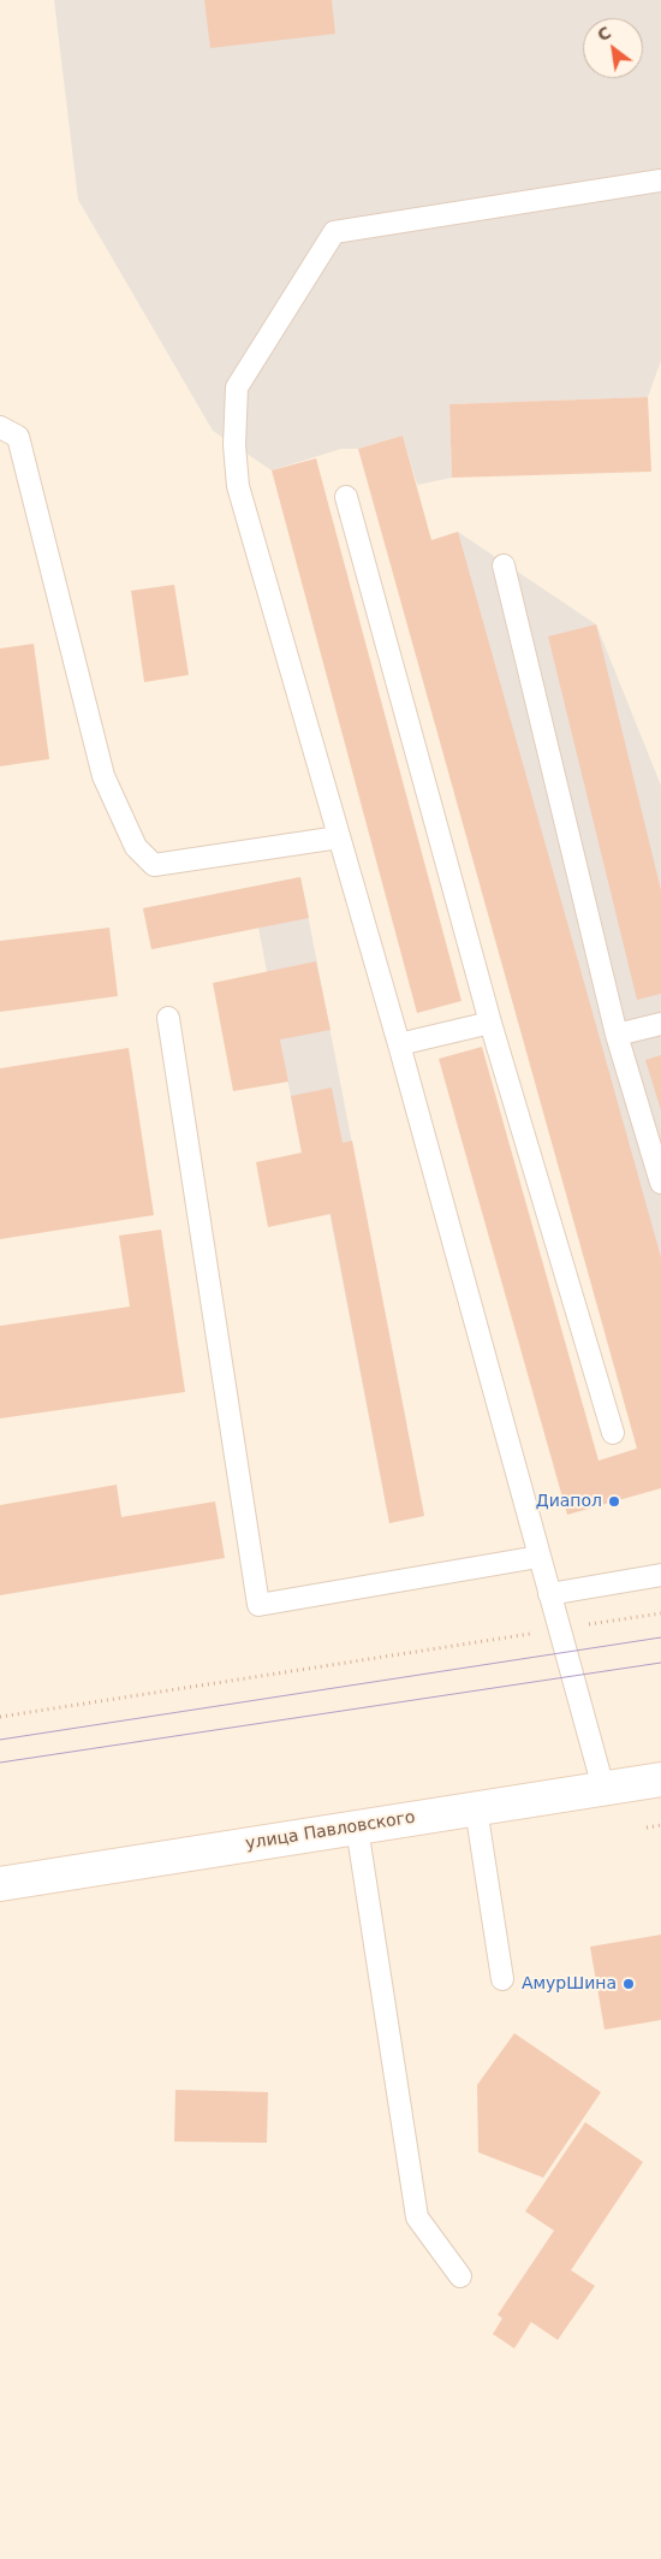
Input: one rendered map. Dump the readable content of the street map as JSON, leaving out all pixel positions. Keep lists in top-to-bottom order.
{
  "streets": {
    "street": ["улица Павловского"]
  },
  "places": ["Диапол", "АмурШина"],
  "north": "top left"
}
